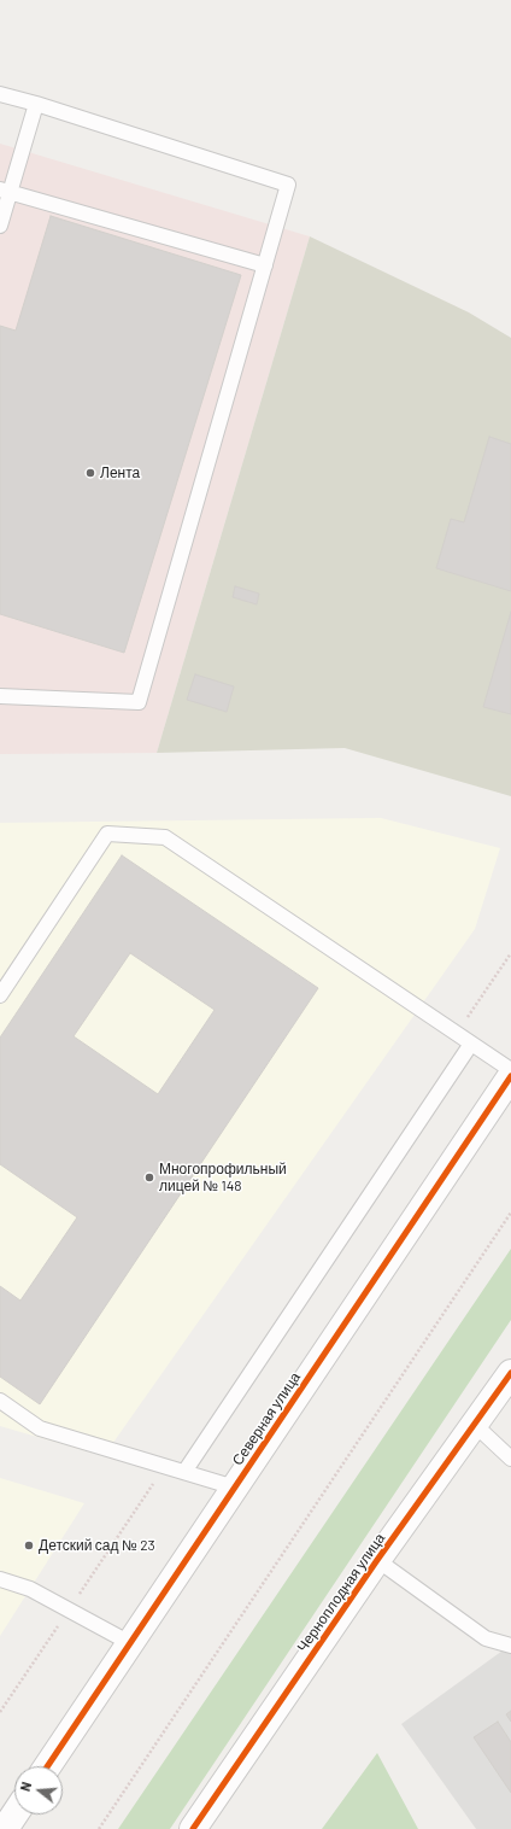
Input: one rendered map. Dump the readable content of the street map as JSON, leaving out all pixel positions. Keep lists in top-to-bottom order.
{
  "streets": {
    "street": ["Северная улица", "Черноплодная улица"]
  },
  "places": ["Лента", "Многопрофильный лицей № 148", "Детский сад № 23"],
  "north": "left"
}
